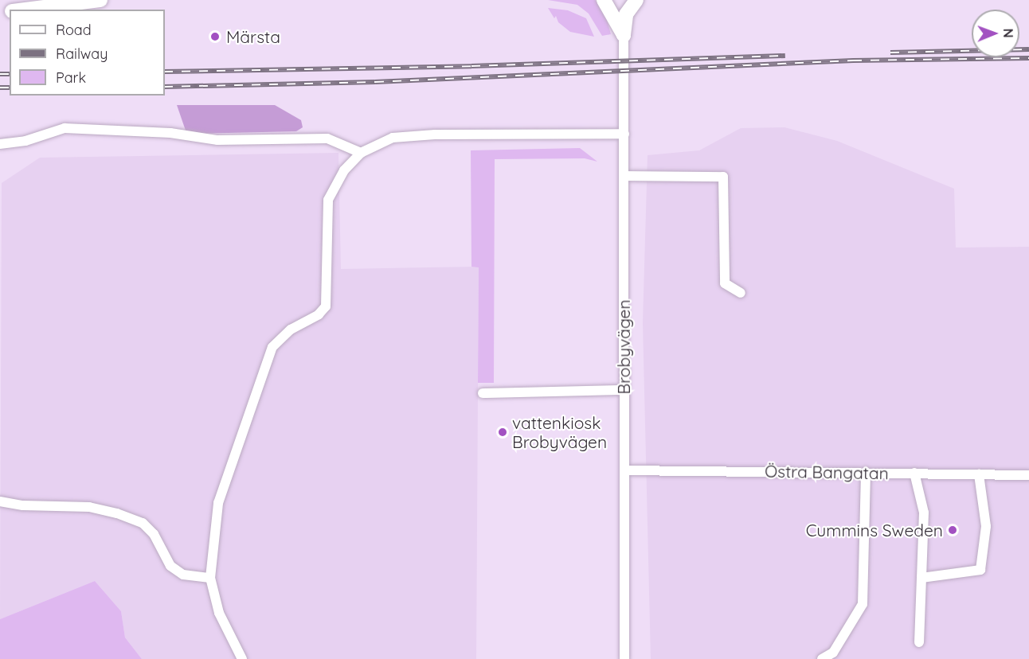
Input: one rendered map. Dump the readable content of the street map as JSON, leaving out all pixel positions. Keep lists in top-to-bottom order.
{
  "streets": {
    "street": ["Brobyvägen", "Östra Bangatan"]
  },
  "crossings": [
    ["Brobyvägen", "Östra Bangatan"]
  ],
  "places": ["Märsta", "vattenkiosk Brobyvägen", "Cummins Sweden"],
  "legend": ["Road", "Railway", "Park"],
  "north": "right"
}
